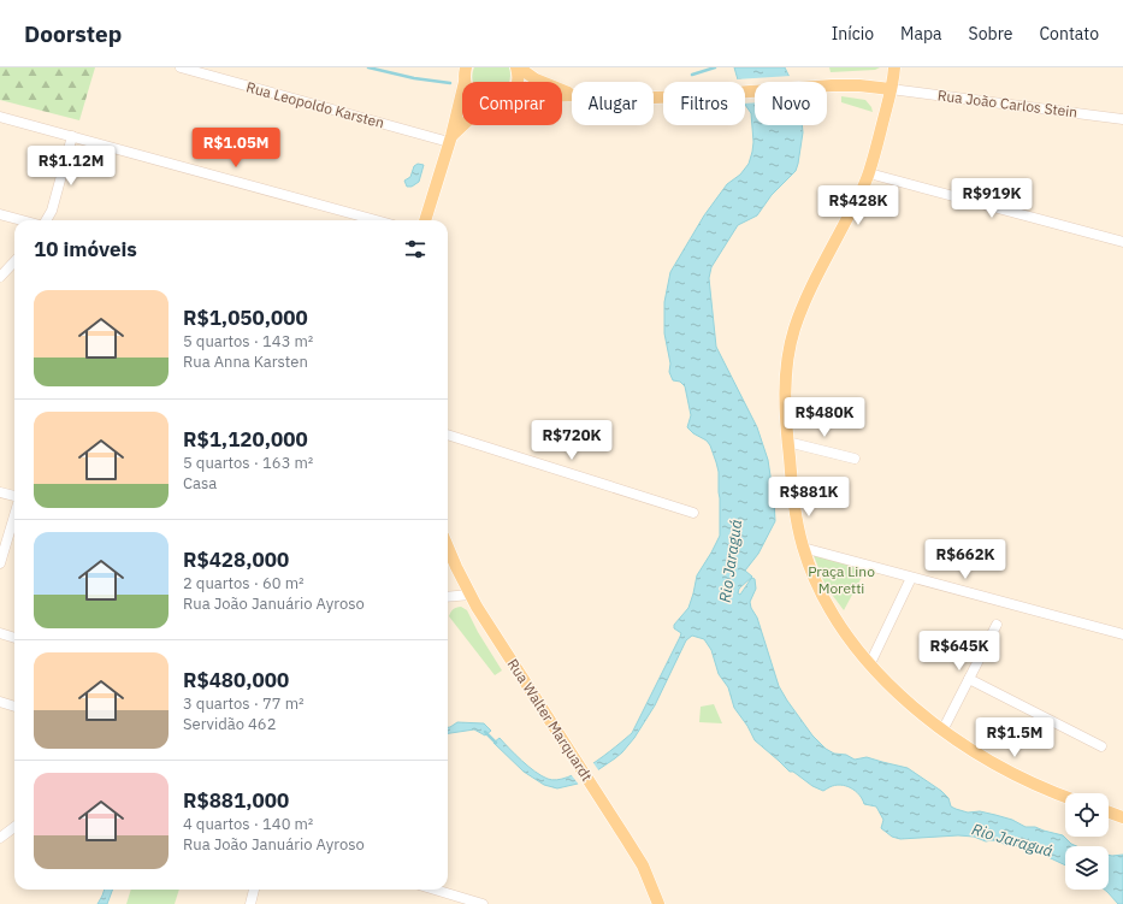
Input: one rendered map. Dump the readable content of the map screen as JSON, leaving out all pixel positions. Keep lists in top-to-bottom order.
{
  "streets": {
    "main road": ["Rua Walter Marquardt"],
    "street": ["Rua João Carlos Stein", "Rua Leopoldo Karsten"]
  },
  "water": ["Rio Jaraguá"],
  "parks": ["Praça Lino Moretti"],
  "page": {
    "header": "Doorstep",
    "nav": [
      "Início",
      "Mapa",
      "Sobre",
      "Contato"
    ],
    "chip": [
      "Comprar",
      "Alugar",
      "Filtros",
      "Novo"
    ],
    "price": [
      "R$1.05M",
      "R$1.12M",
      "R$919K",
      "R$428K",
      "R$480K",
      "R$720K",
      "R$881K",
      "R$662K",
      "R$645K",
      "R$1.5M"
    ],
    "heading": "10 imóveis",
    "list": [
      {
        "name": "R$1,050,000",
        "note": "5 quartos · 143 m² · Rua Anna Karsten"
      },
      {
        "name": "R$1,120,000",
        "note": "5 quartos · 163 m² · Casa"
      },
      {
        "name": "R$428,000",
        "note": "2 quartos · 60 m² · Rua João Januário Ayroso"
      },
      {
        "name": "R$480,000",
        "note": "3 quartos · 77 m² · Servidão 462"
      },
      {
        "name": "R$881,000",
        "note": "4 quartos · 140 m² · Rua João Januário Ayroso"
      }
    ]
  }
}
